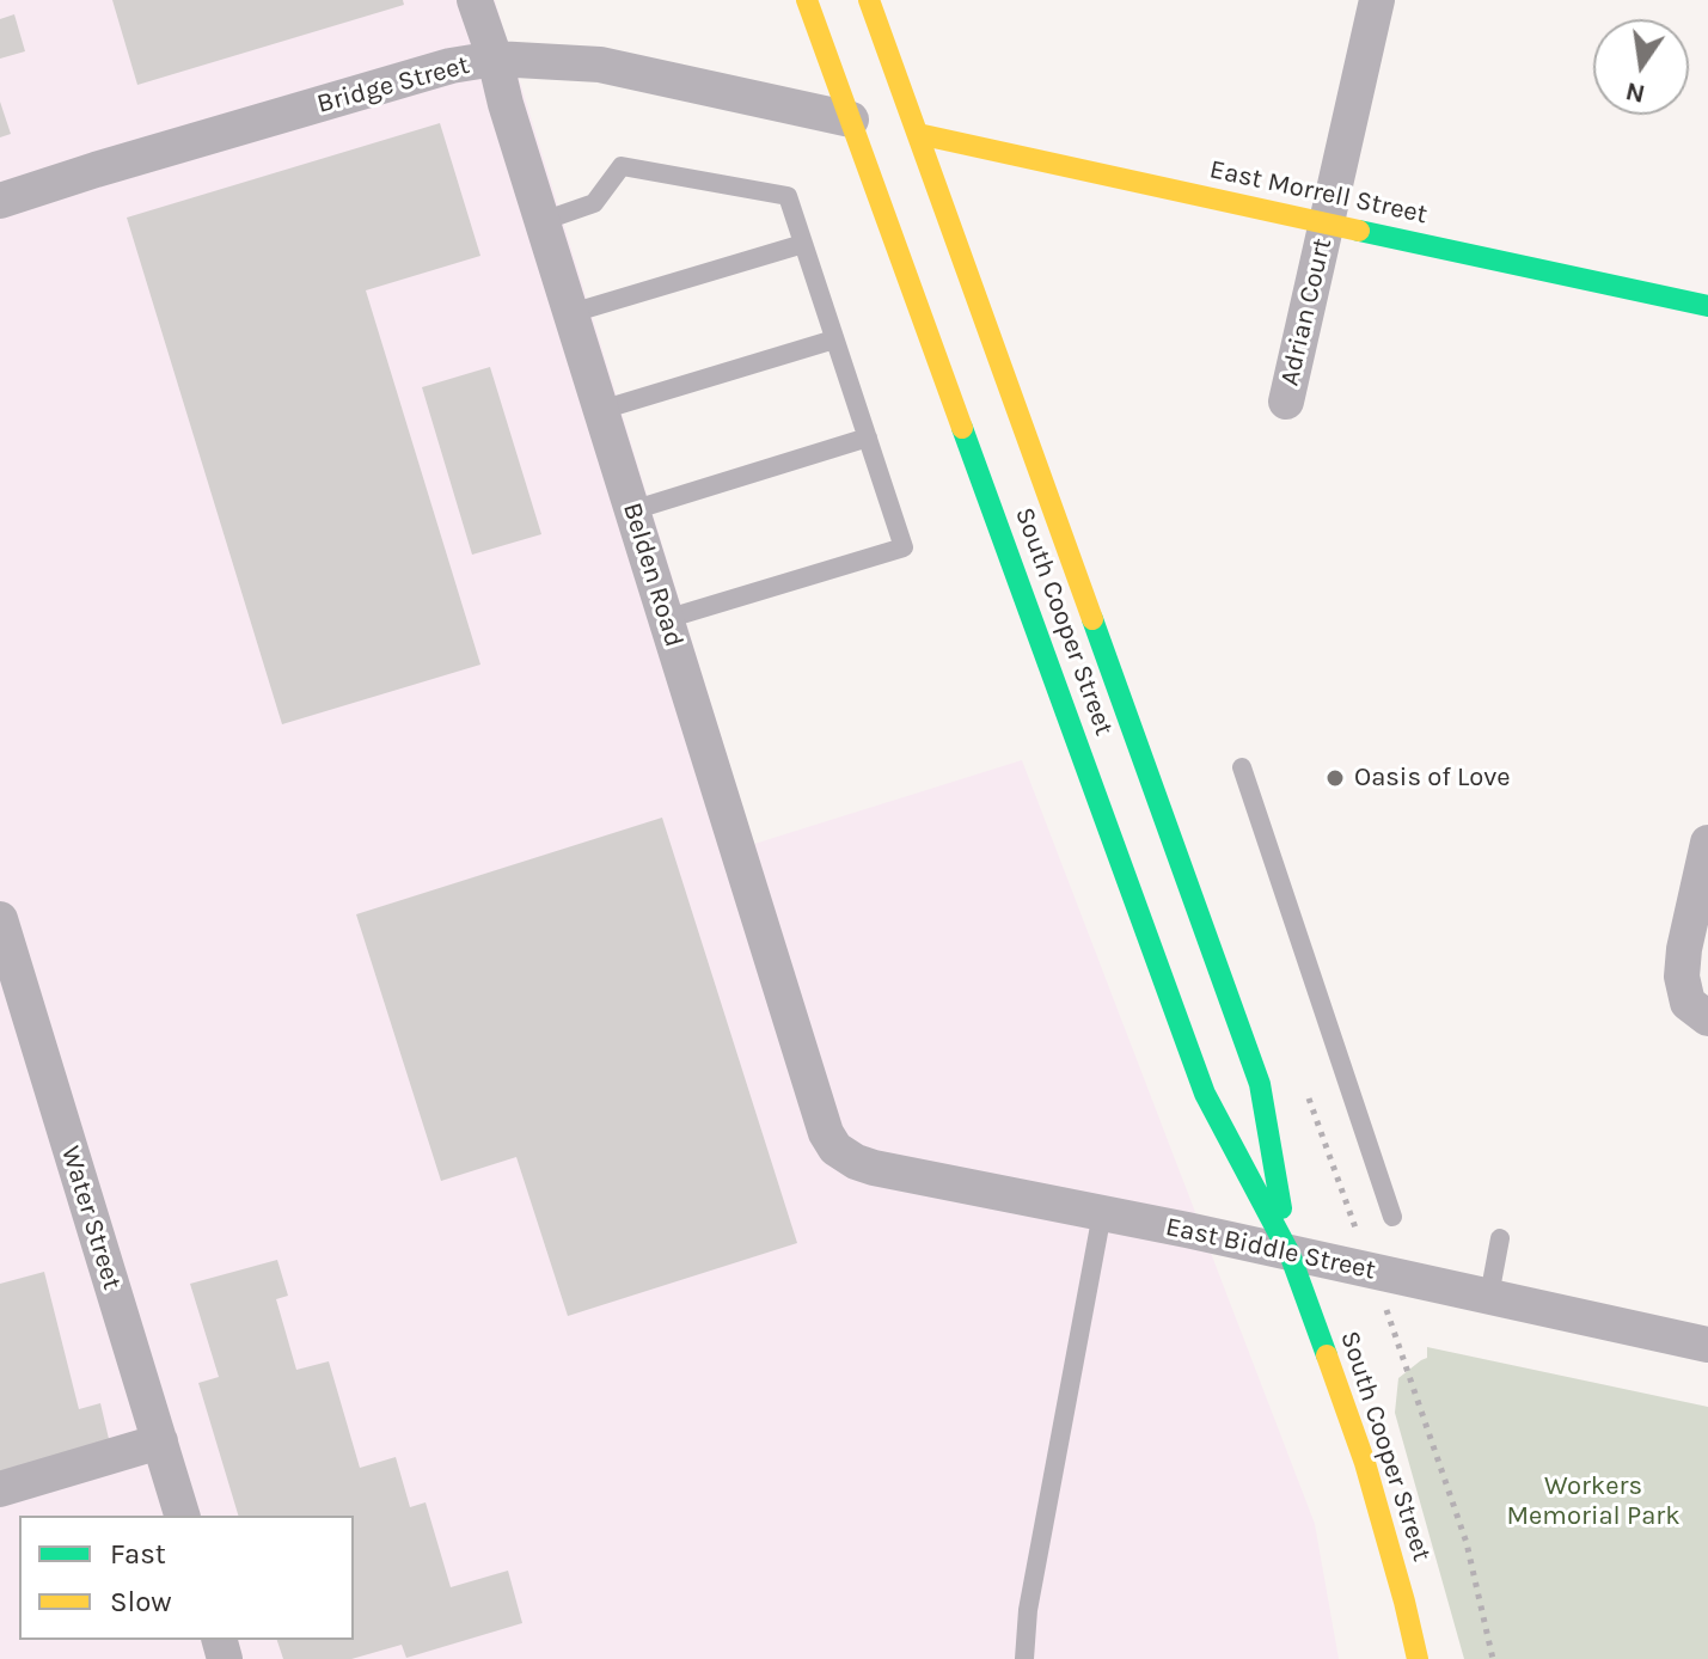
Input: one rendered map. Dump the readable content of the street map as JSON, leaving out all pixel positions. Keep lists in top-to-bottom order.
{
  "streets": {
    "main road": ["East Morrell Street", "South Cooper Street"],
    "street": [
      "Bridge Street",
      "Adrian Court",
      "Belden Road",
      "Water Street",
      "East Biddle Street"
    ]
  },
  "crossings": [
    ["Bridge Street", "East Morrell Street"],
    ["Bridge Street", "Belden Road"],
    ["Bridge Street", "South Cooper Street"],
    ["East Morrell Street", "Adrian Court"],
    ["East Morrell Street", "South Cooper Street"],
    ["Belden Road", "East Biddle Street"],
    ["South Cooper Street", "East Biddle Street"]
  ],
  "parks": ["Workers Memorial Park"],
  "places": ["Oasis of Love"],
  "legend": ["Fast", "Slow"],
  "north": "bottom"
}
